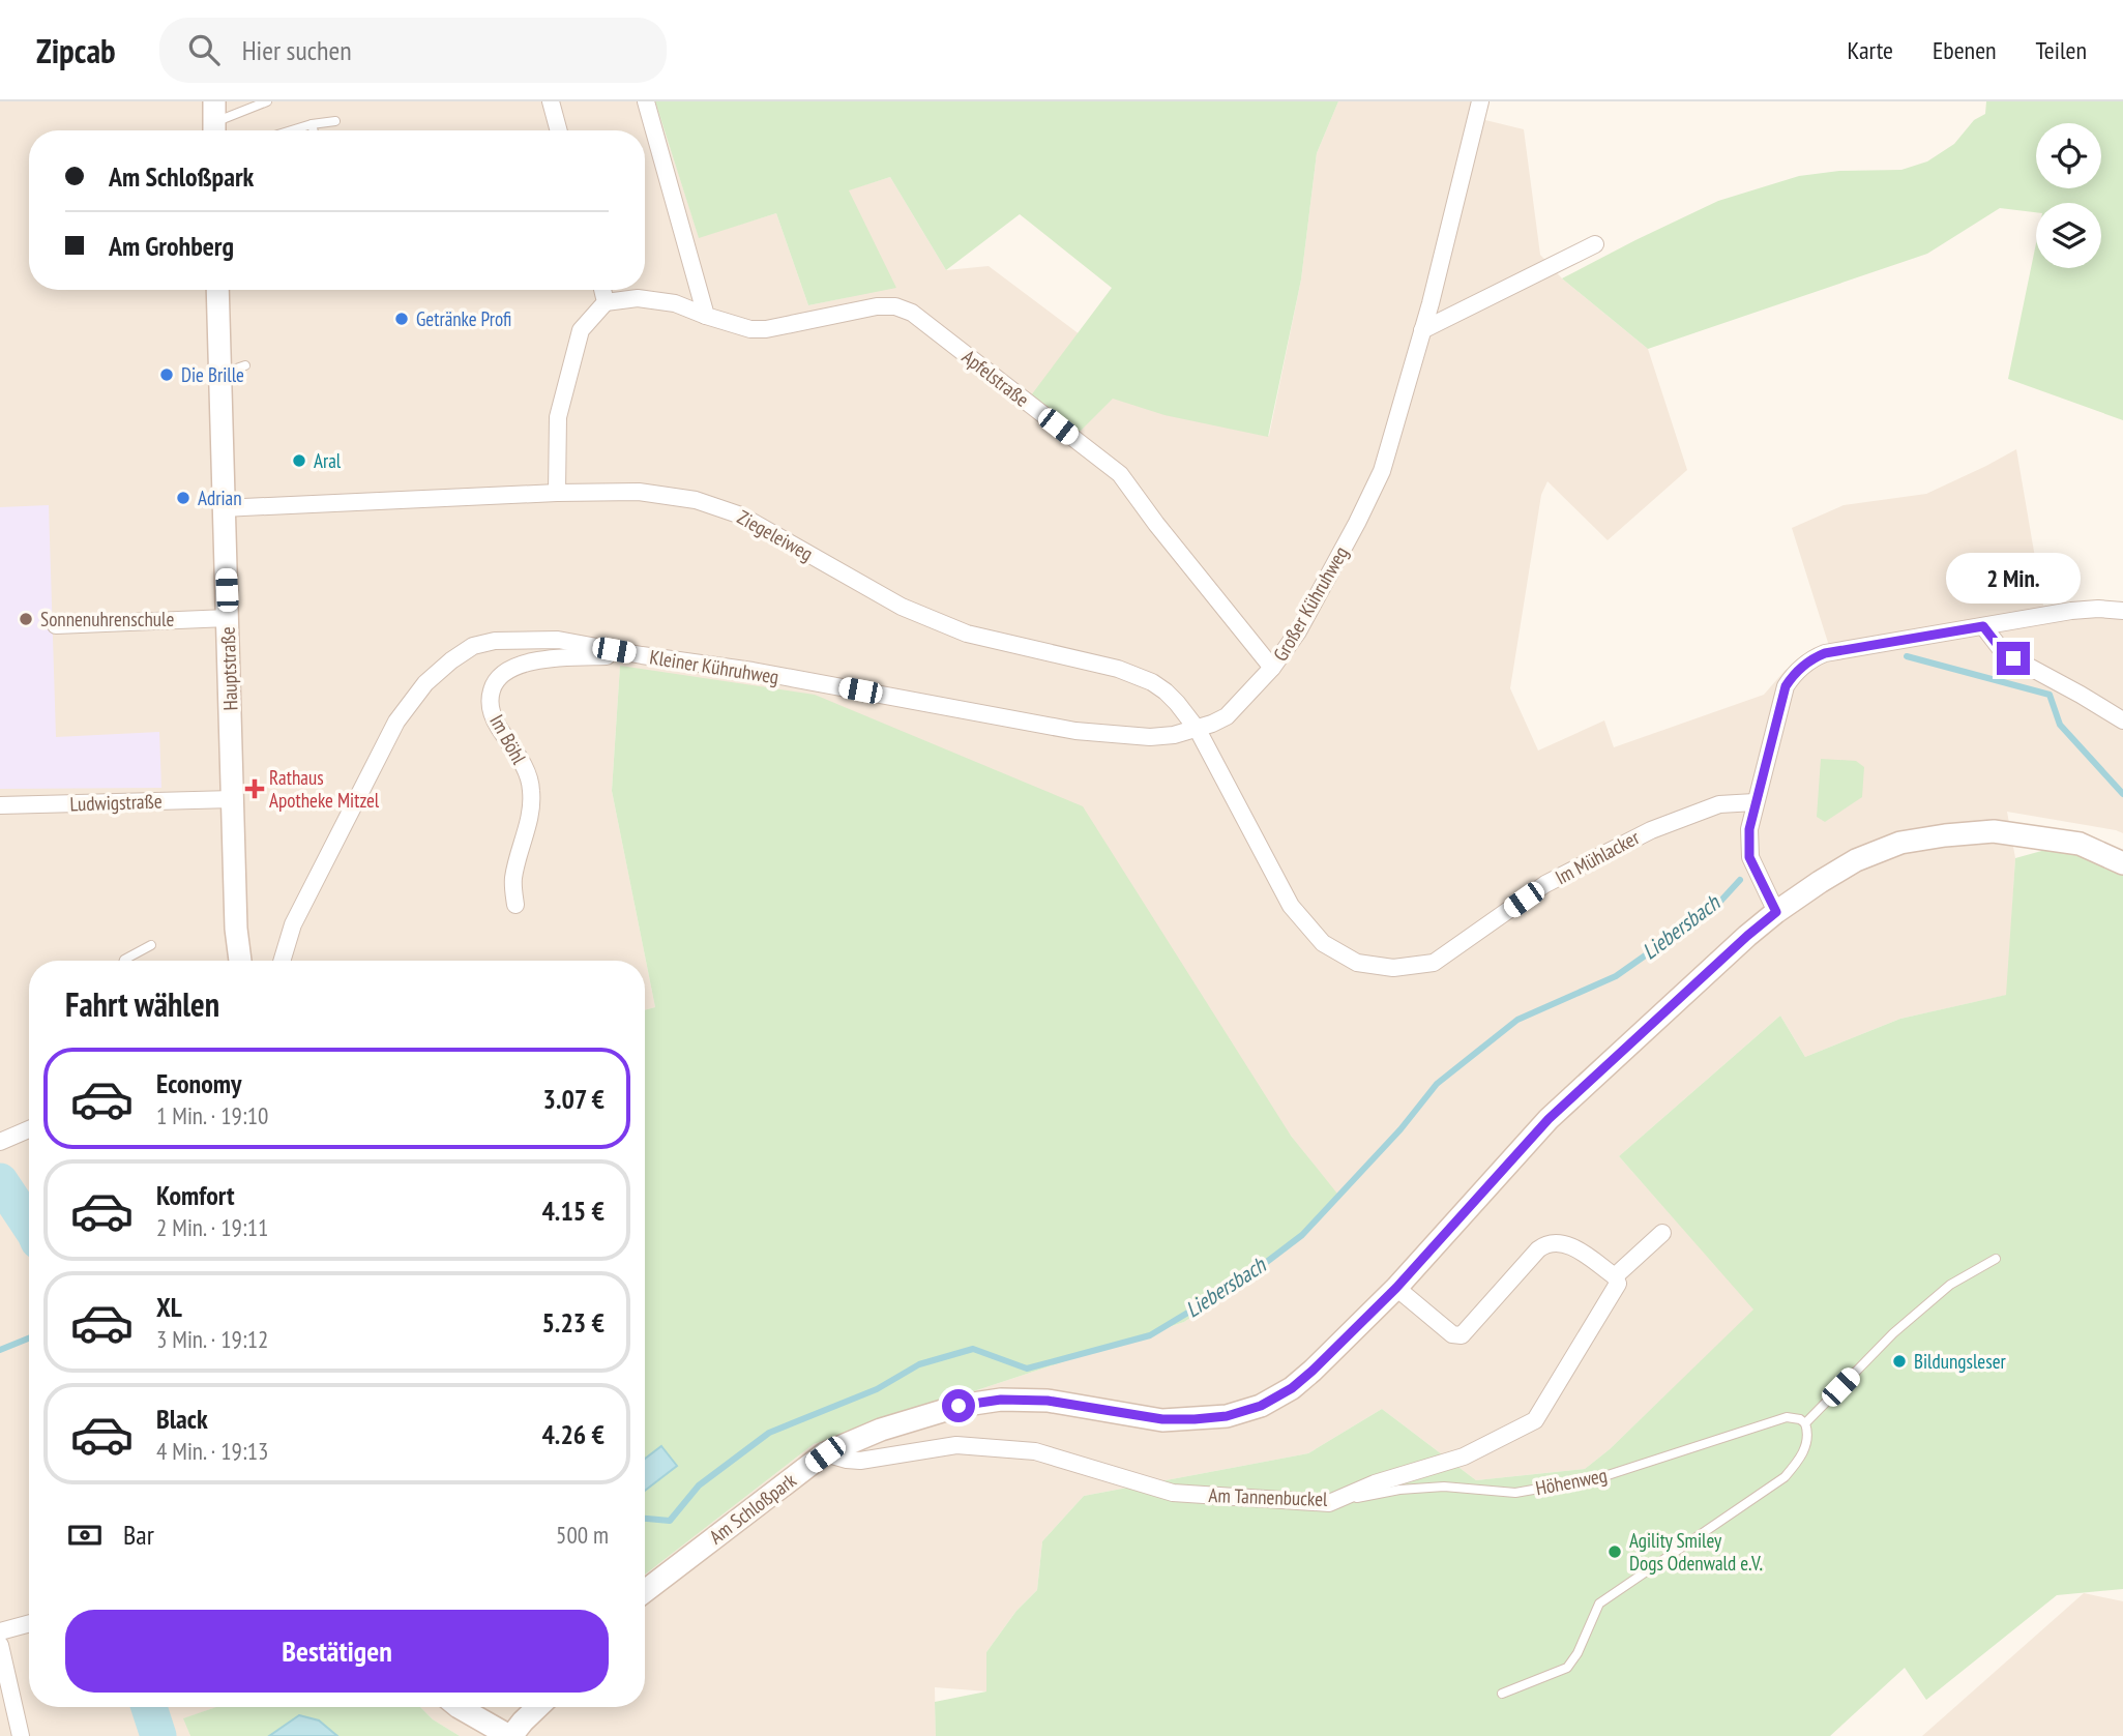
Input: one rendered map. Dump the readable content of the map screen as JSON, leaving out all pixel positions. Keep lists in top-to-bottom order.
{
  "streets": {
    "street": [
      "Apfelstraße",
      "Ziegeleiweg",
      "Großer Kühruhweg",
      "Kleiner Kühruhweg",
      "Hauptstraße",
      "Im Böhl",
      "Ludwigstraße",
      "Im Mühlacker",
      "Am Tannenbuckel",
      "Am Schloßpark"
    ],
    "lane": ["Höhenweg"]
  },
  "crossings": [
    ["Apfelstraße", "Großer Kühruhweg"],
    ["Ziegeleiweg", "Großer Kühruhweg"],
    ["Ziegeleiweg", "Hauptstraße"],
    ["Ziegeleiweg", "Im Mühlacker"],
    ["Großer Kühruhweg", "Kleiner Kühruhweg"],
    ["Großer Kühruhweg", "Im Mühlacker"],
    ["Kleiner Kühruhweg", "Im Böhl"],
    ["Hauptstraße", "Ludwigstraße"],
    ["Höhenweg", "Am Tannenbuckel"],
    ["Am Tannenbuckel", "Am Schloßpark"]
  ],
  "water": ["Liebersbach"],
  "places": {
    "other": [
      "Getränke Profi",
      "Die Brille",
      "Aral",
      "Adrian",
      "Sonnenuhrenschule",
      "Bildungsleser",
      "Agility Smiley Dogs Odenwald e.V."
    ],
    "health": ["Rathaus Apotheke Mitzel"]
  },
  "page": {
    "header": "Zipcab",
    "search": "Hier suchen",
    "nav": ["Karte", "Ebenen", "Teilen"],
    "banner": ["Am Schloßpark", "Am Grohberg"],
    "bubble": "2 Min.",
    "heading": "Fahrt wählen",
    "list": [
      {
        "name": "Economy",
        "note": "1 Min. · 19:10",
        "value": "3.07 €"
      },
      {
        "name": "Komfort",
        "note": "2 Min. · 19:11",
        "value": "4.15 €"
      },
      {
        "name": "XL",
        "note": "3 Min. · 19:12",
        "value": "5.23 €"
      },
      {
        "name": "Black",
        "note": "4 Min. · 19:13",
        "value": "4.26 €"
      }
    ],
    "pay": ["Bar", "500 m"],
    "buttons": "Bestätigen"
  }
}
